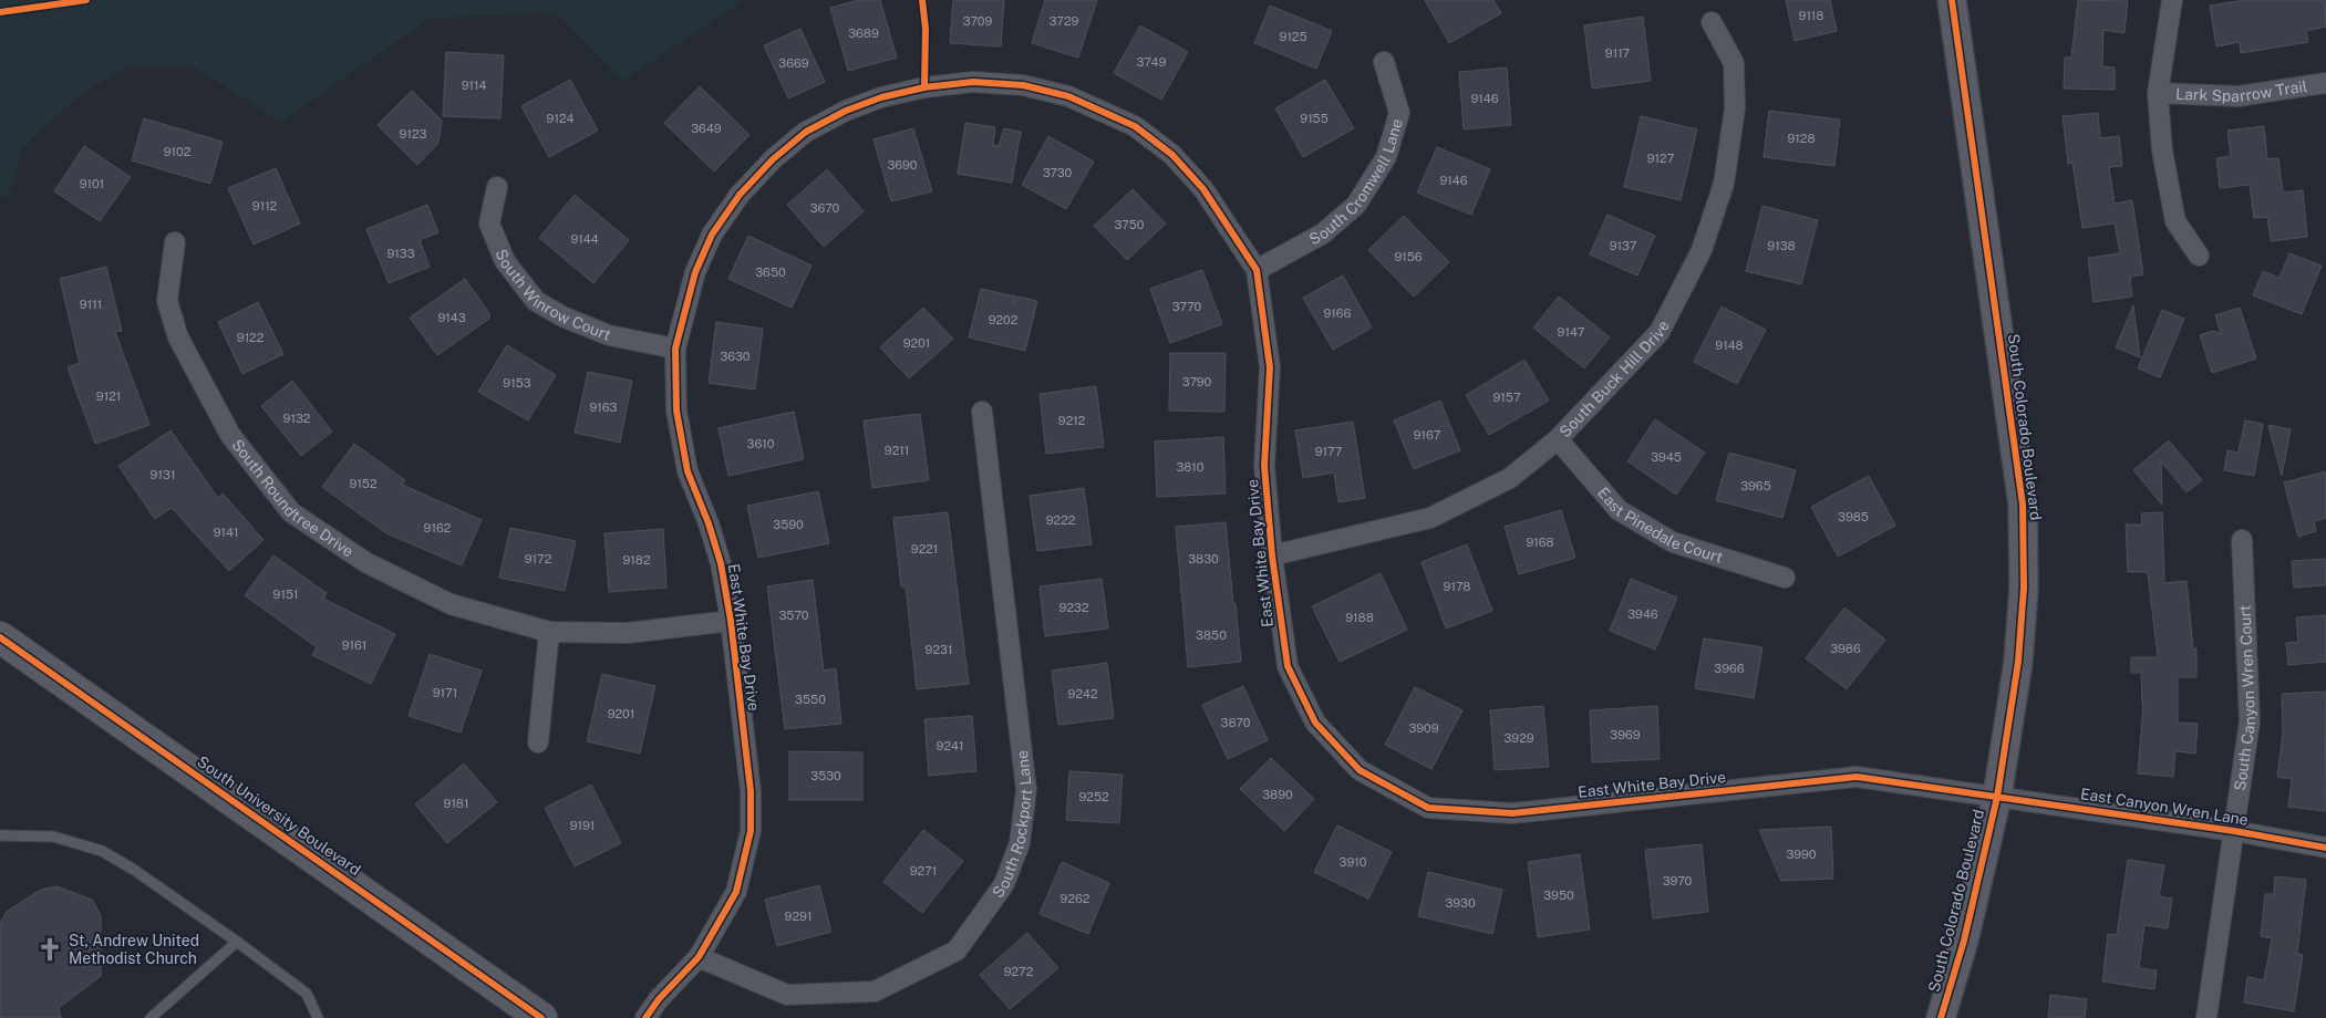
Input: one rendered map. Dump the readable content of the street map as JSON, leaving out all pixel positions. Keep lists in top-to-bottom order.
{
  "streets": {
    "main road": ["South Colorado Boulevard", "South University Boulevard"],
    "street": [
      "Lark Sparrow Trail",
      "South Cromwell Lane",
      "South Winrow Court",
      "South Buck Hill Drive",
      "South Roundtree Drive",
      "East Pinedale Court",
      "East White Bay Drive",
      "South Canyon Wren Court",
      "East Canyon Wren Lane",
      "South Rockport Lane"
    ]
  },
  "crossings": [
    ["South Cromwell Lane", "East White Bay Drive"],
    ["South Winrow Court", "East White Bay Drive"],
    ["South Buck Hill Drive", "East Pinedale Court"],
    ["South Buck Hill Drive", "East White Bay Drive"],
    ["South Colorado Boulevard", "East White Bay Drive"],
    ["South Colorado Boulevard", "East Canyon Wren Lane"],
    ["South Roundtree Drive", "East White Bay Drive"],
    ["East White Bay Drive", "East Canyon Wren Lane"],
    ["East White Bay Drive", "South Rockport Lane"],
    ["South Canyon Wren Court", "East Canyon Wren Lane"]
  ],
  "places": {
    "church": ["St, Andrew United Methodist Church"]
  },
  "house_numbers": [
    "9118",
    "3709",
    "3729",
    "3689",
    "9125",
    "9117",
    "3749",
    "3669",
    "9114",
    "9146",
    "9124",
    "9155",
    "3649",
    "9123",
    "9128",
    "9102",
    "9127",
    "3690",
    "3730",
    "9146",
    "9101",
    "9112",
    "3670",
    "3750",
    "9144",
    "9137",
    "9138",
    "9133",
    "9156",
    "3650",
    "9111",
    "3770",
    "9166",
    "9143",
    "9202",
    "9147",
    "9122",
    "9201",
    "9148",
    "3630",
    "3790",
    "9153",
    "9121",
    "9157",
    "9163",
    "9132",
    "9212",
    "9167",
    "3610",
    "9211",
    "9177",
    "3945",
    "3810",
    "9131",
    "9152",
    "3965",
    "3985",
    "9222",
    "3590",
    "9162",
    "9141",
    "9168",
    "9221",
    "9172",
    "3830",
    "9182",
    "9178",
    "9151",
    "9232",
    "3946",
    "3570",
    "9188",
    "3850",
    "9161",
    "3986",
    "9231",
    "3966",
    "9171",
    "9242",
    "3550",
    "9201",
    "3870",
    "3909",
    "3969",
    "3929",
    "9241",
    "3530",
    "3890",
    "9252",
    "9181",
    "9191",
    "3990",
    "3910",
    "9271",
    "3970",
    "3950",
    "9262",
    "3930",
    "9291",
    "9272"
  ]
}
